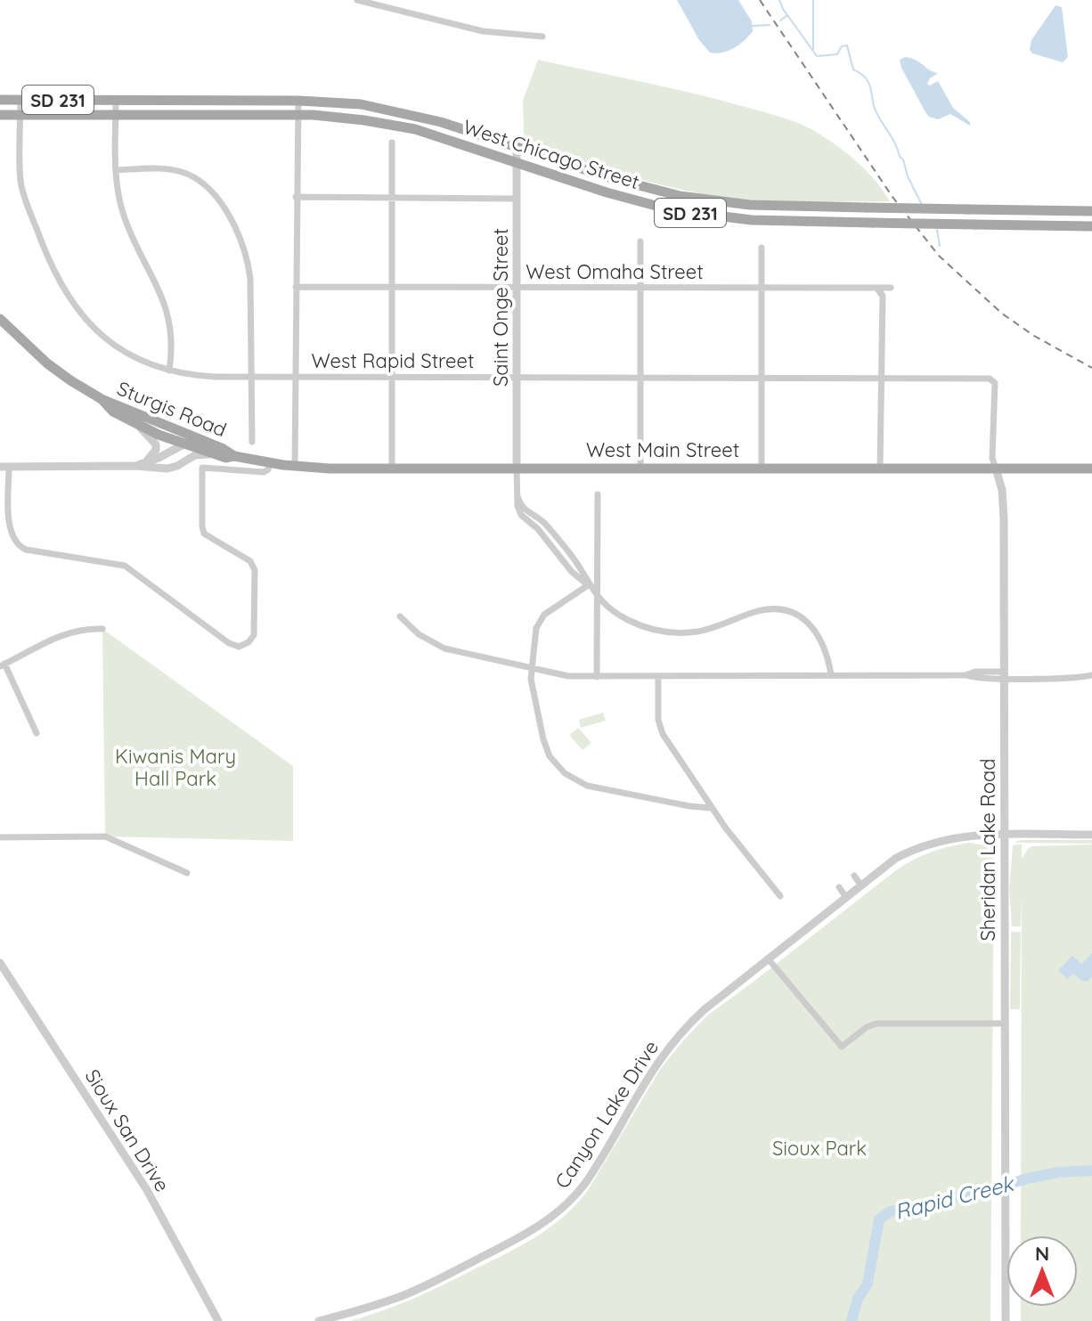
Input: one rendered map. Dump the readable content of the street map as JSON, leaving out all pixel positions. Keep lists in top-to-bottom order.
{
  "streets": {
    "main road": [
      "SD 231",
      "West Chicago Street",
      "Sturgis Road",
      "West Main Street"
    ],
    "street": [
      "West Omaha Street",
      "Saint Onge Street",
      "West Rapid Street",
      "Sheridan Lake Road",
      "Canyon Lake Drive",
      "Sioux San Drive"
    ]
  },
  "crossings": [
    ["West Chicago Street", "Saint Onge Street"],
    ["West Chicago Street", "West Rapid Street"],
    ["West Omaha Street", "Saint Onge Street"],
    ["Saint Onge Street", "West Rapid Street"],
    ["Saint Onge Street", "West Main Street"],
    ["West Rapid Street", "Sheridan Lake Road"],
    ["Sturgis Road", "West Main Street"],
    ["West Main Street", "Sheridan Lake Road"],
    ["Sheridan Lake Road", "Canyon Lake Drive"]
  ],
  "water": ["Rapid Creek"],
  "parks": ["Kiwanis Mary Hall Park", "Sioux Park"],
  "north": "top"
}
